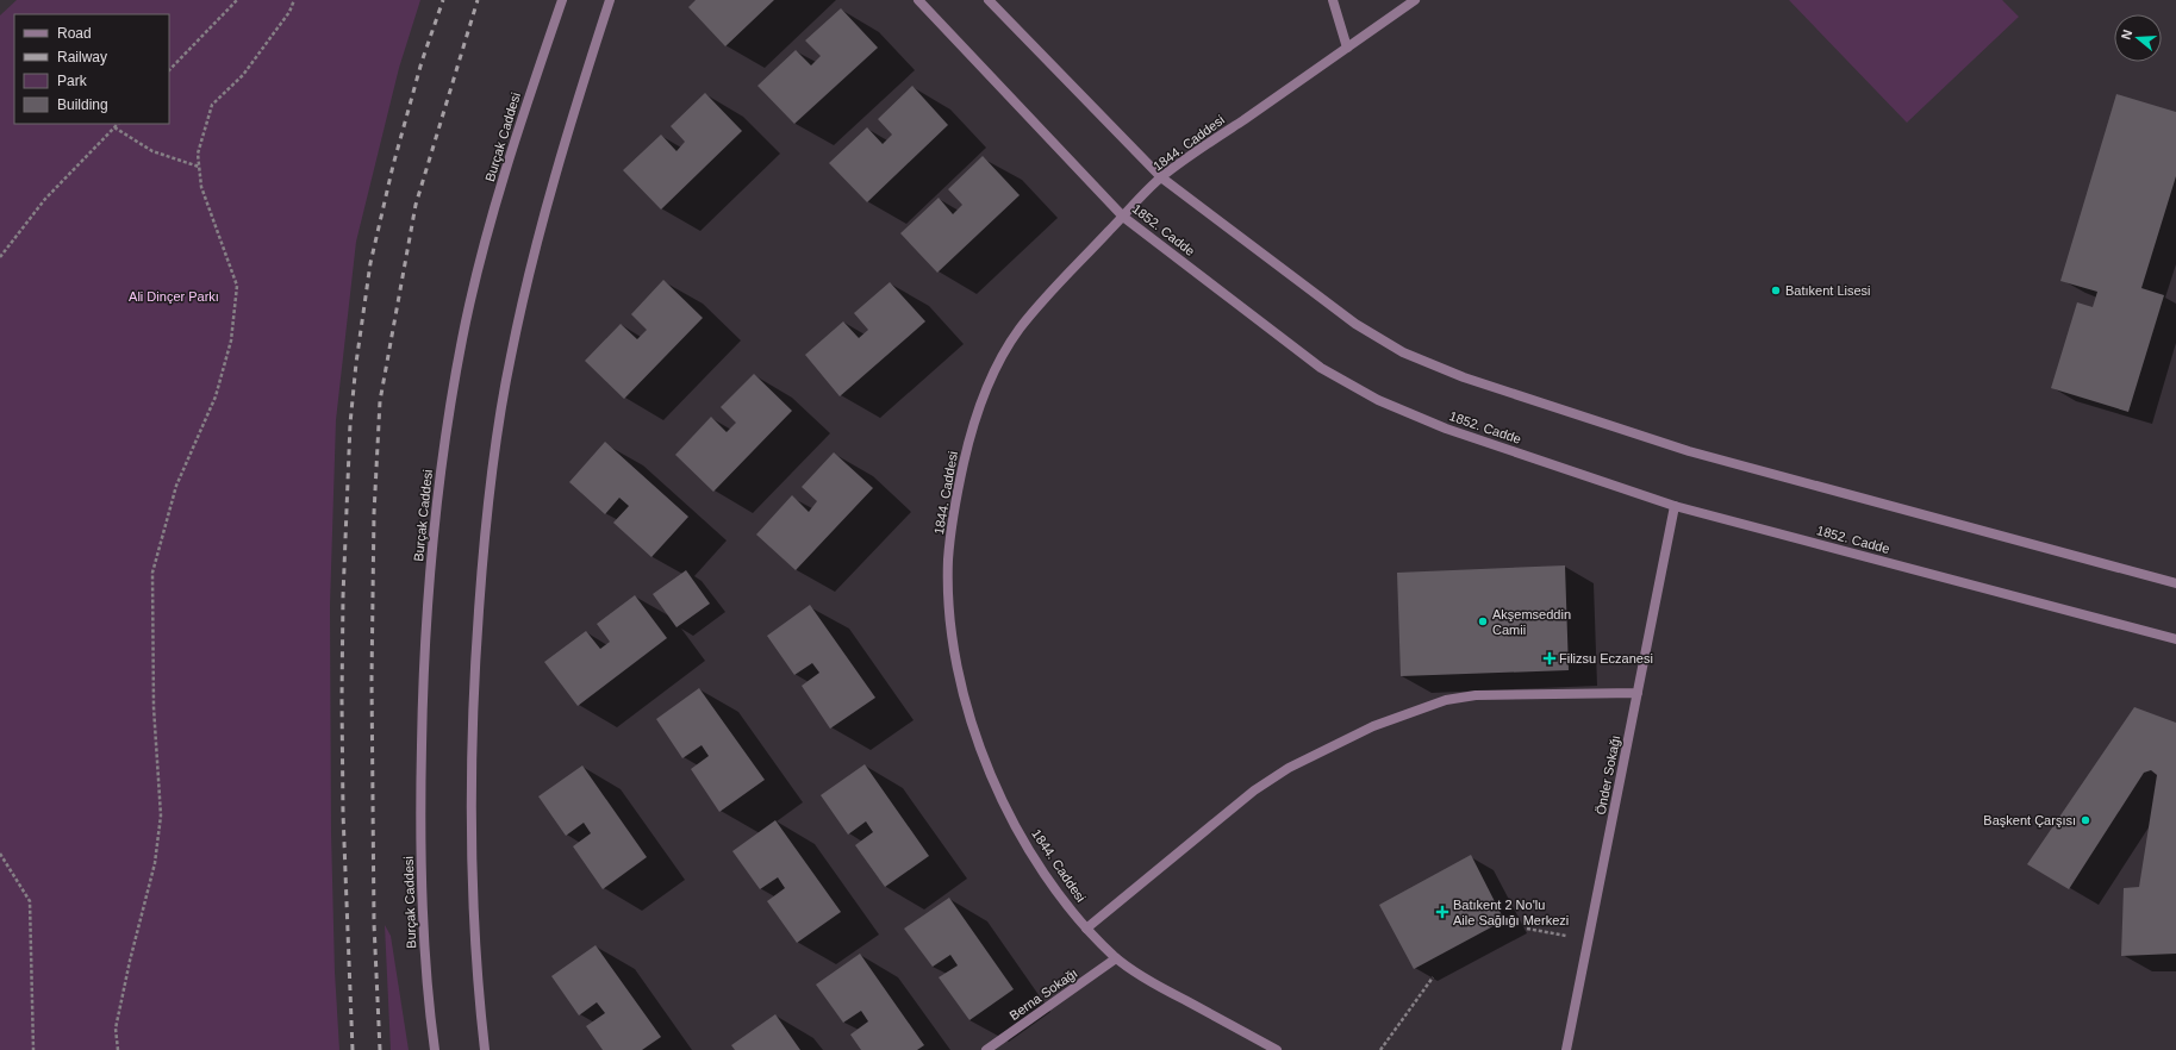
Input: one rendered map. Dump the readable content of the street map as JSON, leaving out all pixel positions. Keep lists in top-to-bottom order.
{
  "streets": {
    "street": [
      "Burçak Caddesi",
      "1844. Caddesi",
      "1852. Cadde",
      "Önder Sokağı",
      "Berna Sokağı"
    ]
  },
  "crossings": [
    ["1844. Caddesi", "1852. Cadde"],
    ["1844. Caddesi", "Berna Sokağı"],
    ["1852. Cadde", "Önder Sokağı"]
  ],
  "parks": ["Ali Dinçer Parkı"],
  "places": {
    "other": ["Batıkent Lisesi", "Akşemseddin Camii", "Başkent Çarşısı"],
    "health": ["Filizsu Eczanesi", "Batıkent 2 No'lu Aile Sağlığı Merkezi"]
  },
  "legend": [
    "Road",
    "Railway",
    "Park",
    "Building"
  ],
  "north": "left"
}
